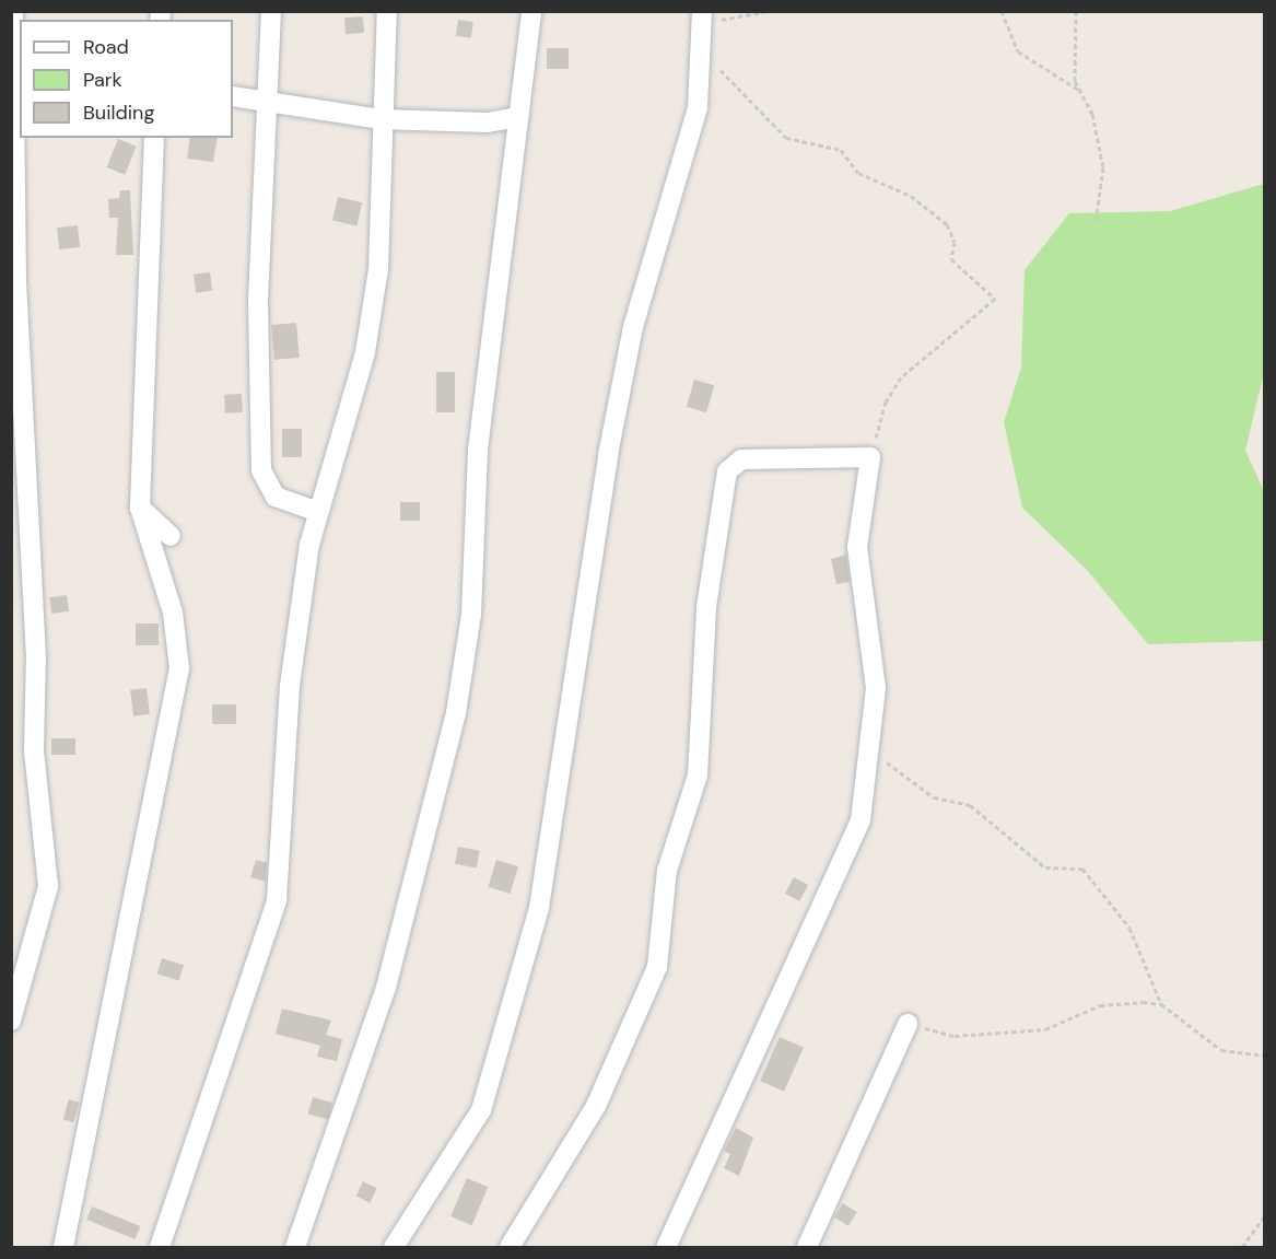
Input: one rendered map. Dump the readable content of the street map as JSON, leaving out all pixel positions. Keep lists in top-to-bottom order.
{
  "legend": ["Road", "Park", "Building"]
}
